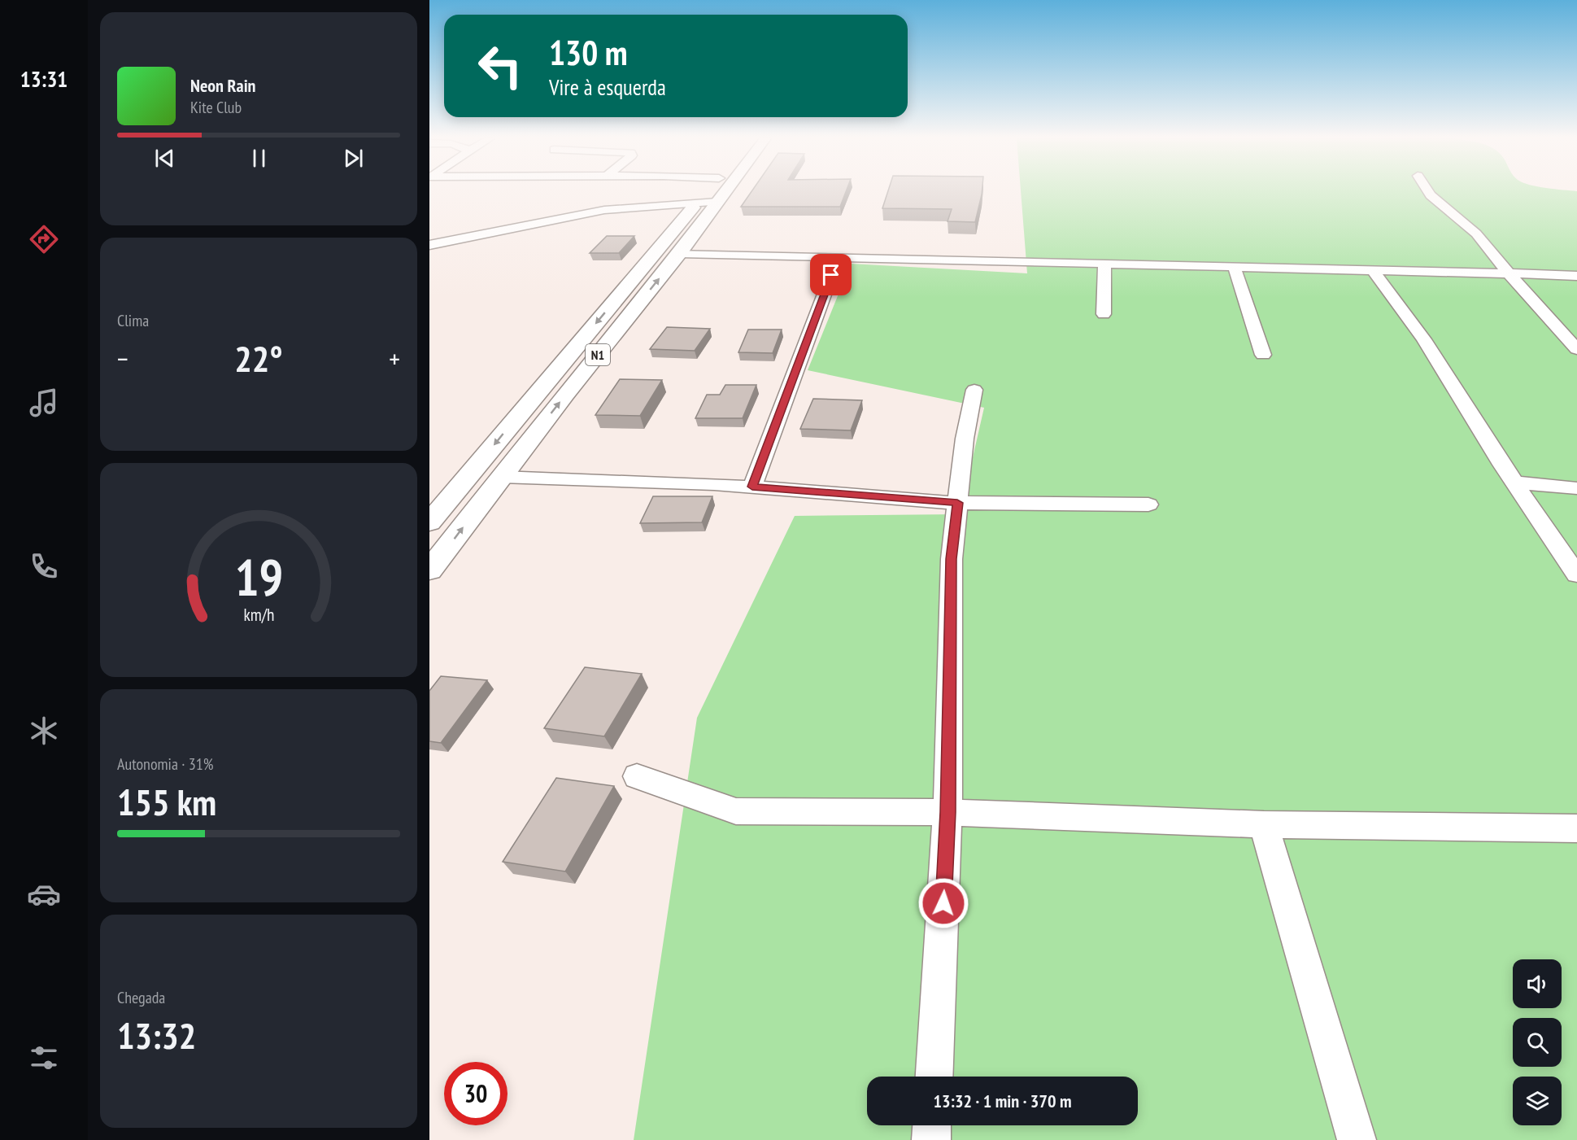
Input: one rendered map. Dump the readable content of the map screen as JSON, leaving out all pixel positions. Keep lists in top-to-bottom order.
{
  "streets": {
    "highway": ["N1"]
  },
  "page": {
    "tabs": "13:31",
    "turn": ["130 m", "Vire à esquerda"],
    "song": ["Neon Rain", "Kite Club"],
    "tile": [
      "Clima",
      ["Autonomia · 31%", "155 km"],
      ["Chegada", "13:32"]
    ],
    "heat": ["−", "22°", "+"],
    "limit": "30",
    "trip": "13:32 · 1 min · 370 m",
    "gauge": ["19", "km/h"]
  }
}
